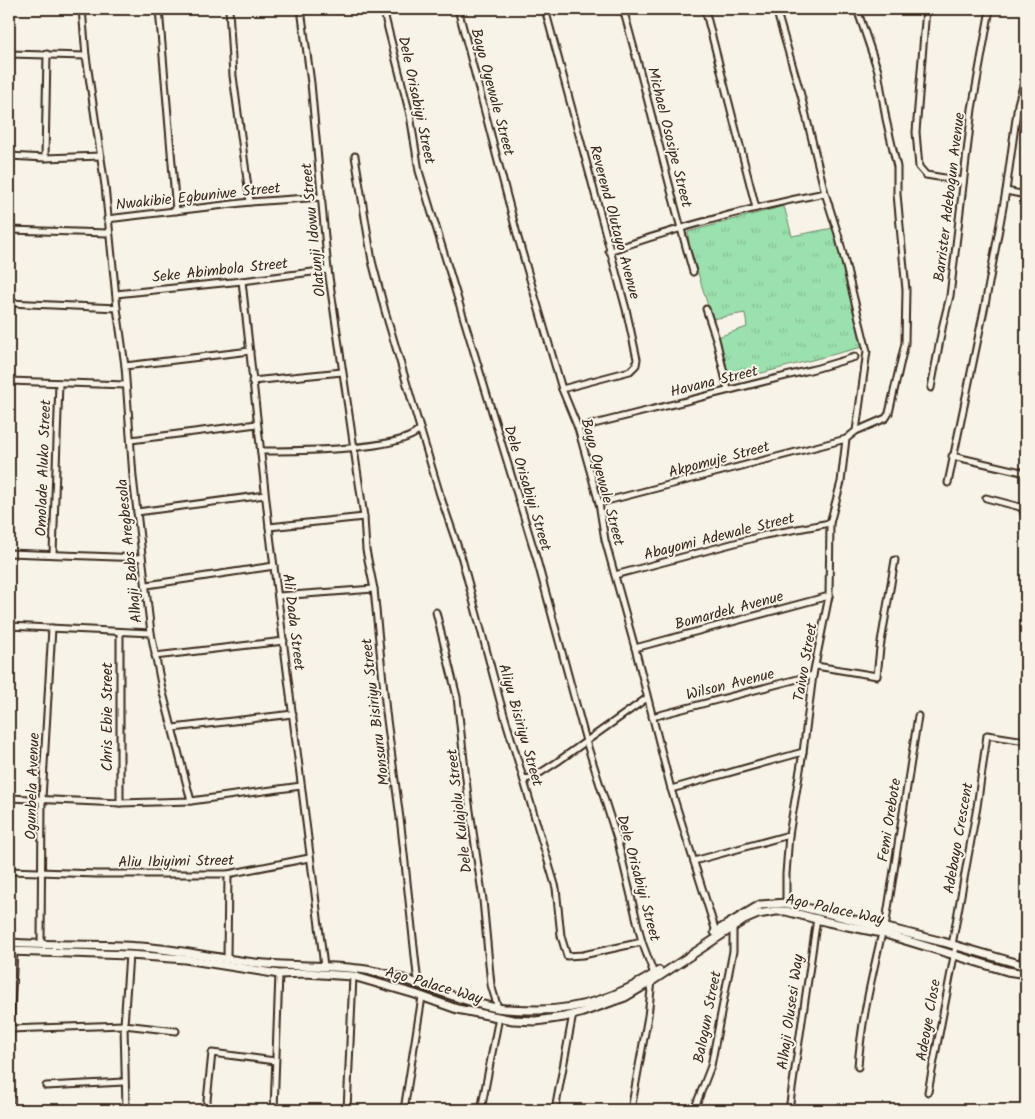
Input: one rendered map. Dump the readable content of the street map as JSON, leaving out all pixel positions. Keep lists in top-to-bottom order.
{
  "streets": {
    "main road": ["Ago Palace Way"],
    "street": [
      "Bayo Oyewale Street",
      "Dele Orisabiyi Street",
      "Michael Ososipe Street",
      "Nwakibie Egbuniwe Street",
      "Barrister Adebogun Avenue",
      "Reverend Olutayo Avenue",
      "Olatunji Idowu Street",
      "Seke Abimbola Street",
      "Havana Street",
      "Akpomuje Street",
      "Omolade Aluko Street",
      "Abayomi Adewale Street",
      "Alhaji Babs Aregbesola",
      "Bomardek Avenue",
      "Ali Dada Street",
      "Taiwo Street",
      "Wilson Avenue",
      "Monsuru Bisiriyu Street",
      "Chris Ebie Street",
      "Aliyu Bisiriyu Street",
      "Ogunbela Avenue",
      "Dele Kulajolu Street",
      "Femi Orebote",
      "Adebayo Crescent",
      "Aliu Ibiyimi Street",
      "Alhaji Olusesi Way",
      "Balogun Street",
      "Adeoye Close"
    ]
  },
  "crossings": [
    ["Bayo Oyewale Street", "Reverend Olutayo Avenue"],
    ["Bayo Oyewale Street", "Havana Street"],
    ["Bayo Oyewale Street", "Akpomuje Street"],
    ["Bayo Oyewale Street", "Abayomi Adewale Street"],
    ["Bayo Oyewale Street", "Bomardek Avenue"],
    ["Bayo Oyewale Street", "Wilson Avenue"],
    ["Bayo Oyewale Street", "Ago Palace Way"],
    ["Dele Orisabiyi Street", "Aliyu Bisiriyu Street"],
    ["Dele Orisabiyi Street", "Ago Palace Way"],
    ["Nwakibie Egbuniwe Street", "Olatunji Idowu Street"],
    ["Nwakibie Egbuniwe Street", "Alhaji Babs Aregbesola"],
    ["Olatunji Idowu Street", "Seke Abimbola Street"],
    ["Olatunji Idowu Street", "Monsuru Bisiriyu Street"],
    ["Seke Abimbola Street", "Alhaji Babs Aregbesola"],
    ["Seke Abimbola Street", "Ali Dada Street"],
    ["Akpomuje Street", "Taiwo Street"],
    ["Abayomi Adewale Street", "Taiwo Street"],
    ["Bomardek Avenue", "Taiwo Street"],
    ["Ali Dada Street", "Aliu Ibiyimi Street"],
    ["Ali Dada Street", "Ago Palace Way"],
    ["Taiwo Street", "Wilson Avenue"],
    ["Taiwo Street", "Ago Palace Way"],
    ["Monsuru Bisiriyu Street", "Ago Palace Way"],
    ["Ogunbela Avenue", "Aliu Ibiyimi Street"],
    ["Ogunbela Avenue", "Ago Palace Way"],
    ["Dele Kulajolu Street", "Ago Palace Way"],
    ["Femi Orebote", "Ago Palace Way"],
    ["Adebayo Crescent", "Ago Palace Way"],
    ["Adebayo Crescent", "Adeoye Close"],
    ["Ago Palace Way", "Alhaji Olusesi Way"],
    ["Ago Palace Way", "Balogun Street"],
    ["Ago Palace Way", "Adeoye Close"]
  ]
}
